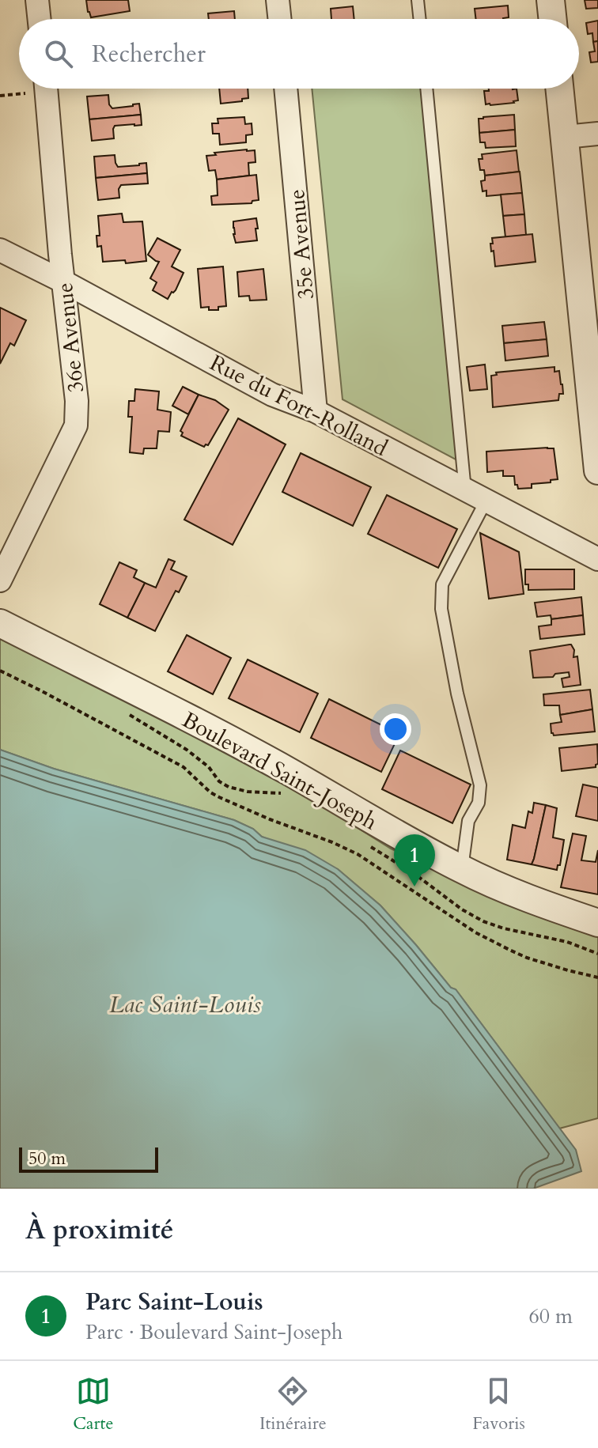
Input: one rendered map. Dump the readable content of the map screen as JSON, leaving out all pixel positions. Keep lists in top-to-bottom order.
{
  "streets": {
    "street": [
      "35e Avenue",
      "36e Avenue",
      "Rue du Fort-Rolland",
      "Boulevard Saint-Joseph"
    ]
  },
  "crossings": [
    ["35e Avenue", "Rue du Fort-Rolland"],
    ["36e Avenue", "Rue du Fort-Rolland"]
  ],
  "water": ["Lac Saint-Louis"],
  "scale_bar": "50 m",
  "page": {
    "search": "Rechercher",
    "pins": "1",
    "scale": "50 m",
    "heading": "À proximité",
    "list": [
      {
        "mark": "1",
        "name": "Parc Saint-Louis",
        "note": "Parc · Boulevard Saint-Joseph",
        "value": "60 m"
      }
    ],
    "nav": ["Carte", "Itinéraire", "Favoris"]
  }
}
